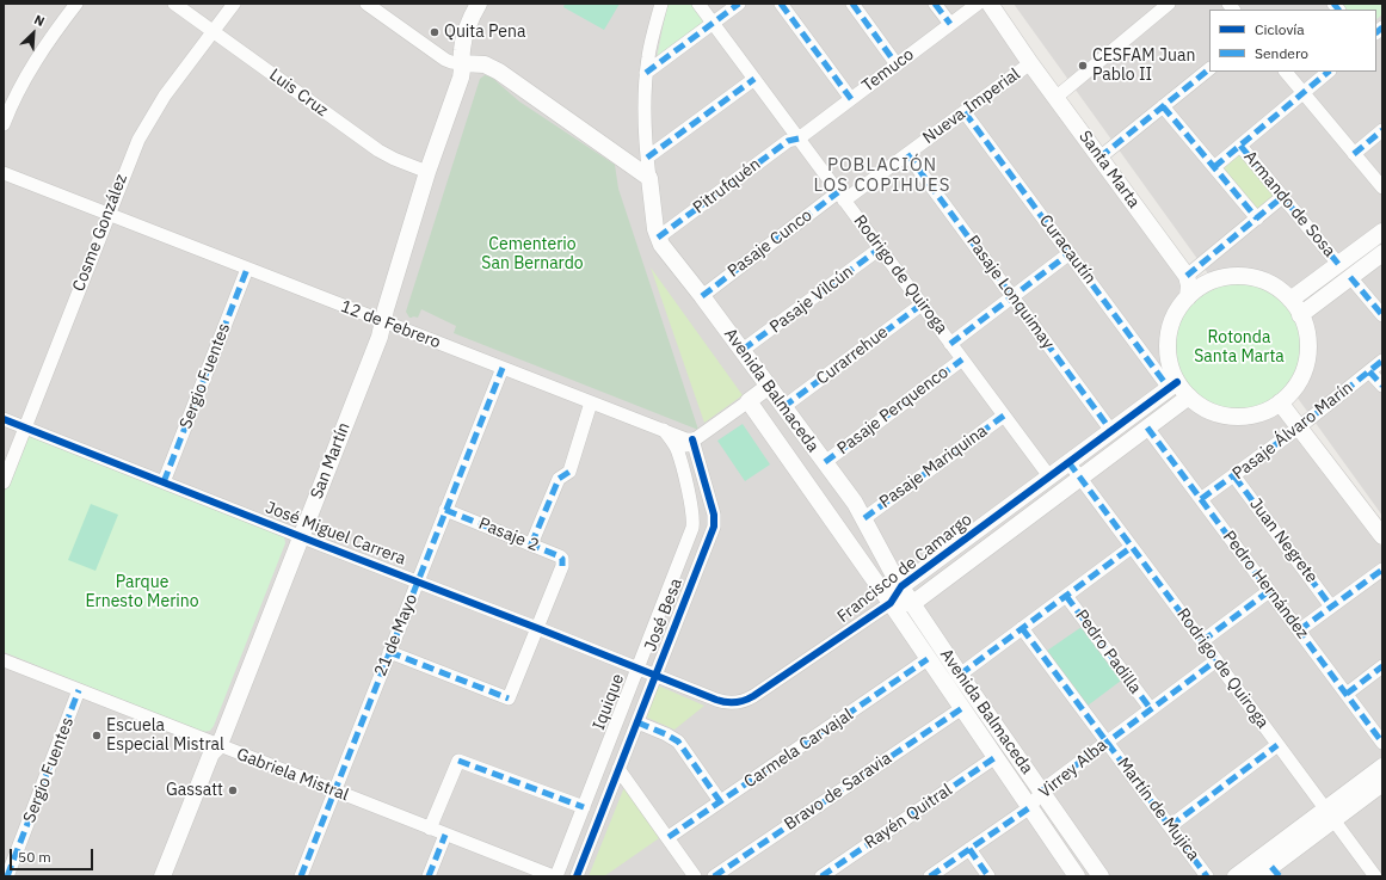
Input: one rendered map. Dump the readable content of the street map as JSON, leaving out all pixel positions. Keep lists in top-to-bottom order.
{
  "streets": {
    "street": [
      "Temuco",
      "Luis Cruz",
      "Nueva Imperial",
      "Santa Marta",
      "Pitrufquén",
      "Armando de Sosa",
      "Cosme González",
      "Pasaje Cunco",
      "Curacautín",
      "Rodrigo de Quiroga",
      "Pasaje Lonquimay",
      "Pasaje Vilcún",
      "12 de Febrero",
      "Curarrehue",
      "Sergio Fuentes",
      "Avenida Balmaceda",
      "Pasaje Perquenco",
      "Pasaje Álvaro Marín",
      "San Martín",
      "Pasaje Mariquina",
      "José Miguel Carrera",
      "Pasaje 2",
      "Juan Negrete",
      "Francisco de Camargo",
      "Pedro Hernández",
      "José Besa",
      "21 de Mayo",
      "Pedro Padilla",
      "Iquique",
      "Carmela Carvajal",
      "Virrey Alba",
      "Gabriela Mistral",
      "Bravo de Saravia",
      "Martín de Mujica",
      "Rayén Quitral"
    ]
  },
  "crossings": [
    ["Temuco", "Pitrufquén"],
    ["Temuco", "Rodrigo de Quiroga"],
    ["Luis Cruz", "Cosme González"],
    ["Luis Cruz", "San Martín"],
    ["Nueva Imperial", "Santa Marta"],
    ["Nueva Imperial", "Pasaje Cunco"],
    ["Nueva Imperial", "Curacautín"],
    ["Nueva Imperial", "Rodrigo de Quiroga"],
    ["Nueva Imperial", "Pasaje Lonquimay"],
    ["Santa Marta", "Curacautín"],
    ["Santa Marta", "Francisco de Camargo"],
    ["Pitrufquén", "Rodrigo de Quiroga"],
    ["Pitrufquén", "Avenida Balmaceda"],
    ["Cosme González", "12 de Febrero"],
    ["Cosme González", "José Miguel Carrera"],
    ["Pasaje Cunco", "Rodrigo de Quiroga"],
    ["Pasaje Cunco", "Avenida Balmaceda"],
    ["Curacautín", "Francisco de Camargo"],
    ["Rodrigo de Quiroga", "Pasaje Vilcún"],
    ["Rodrigo de Quiroga", "Curarrehue"],
    ["Rodrigo de Quiroga", "Pasaje Perquenco"],
    ["Rodrigo de Quiroga", "Pasaje Mariquina"],
    ["Rodrigo de Quiroga", "Francisco de Camargo"],
    ["Rodrigo de Quiroga", "Virrey Alba"],
    ["Pasaje Lonquimay", "Francisco de Camargo"],
    ["Pasaje Vilcún", "Avenida Balmaceda"],
    ["12 de Febrero", "Sergio Fuentes"],
    ["12 de Febrero", "San Martín"],
    ["12 de Febrero", "José Besa"],
    ["12 de Febrero", "21 de Mayo"],
    ["12 de Febrero", "Iquique"],
    ["Curarrehue", "Avenida Balmaceda"],
    ["Sergio Fuentes", "José Miguel Carrera"],
    ["Sergio Fuentes", "Gabriela Mistral"],
    ["Avenida Balmaceda", "Pasaje Perquenco"],
    ["Avenida Balmaceda", "Pasaje Mariquina"],
    ["Avenida Balmaceda", "Francisco de Camargo"],
    ["Avenida Balmaceda", "Carmela Carvajal"],
    ["Avenida Balmaceda", "Virrey Alba"],
    ["Avenida Balmaceda", "Bravo de Saravia"],
    ["Avenida Balmaceda", "Rayén Quitral"],
    ["Pasaje Álvaro Marín", "Juan Negrete"],
    ["Pasaje Álvaro Marín", "Pedro Hernández"],
    ["San Martín", "José Miguel Carrera"],
    ["San Martín", "Gabriela Mistral"],
    ["José Miguel Carrera", "Pasaje 2"],
    ["José Miguel Carrera", "Francisco de Camargo"],
    ["José Miguel Carrera", "José Besa"],
    ["José Miguel Carrera", "21 de Mayo"],
    ["José Miguel Carrera", "Iquique"],
    ["Pasaje 2", "21 de Mayo"],
    ["Francisco de Camargo", "Pedro Hernández"],
    ["Francisco de Camargo", "José Besa"],
    ["21 de Mayo", "Gabriela Mistral"],
    ["Pedro Padilla", "Virrey Alba"],
    ["Iquique", "Gabriela Mistral"],
    ["Virrey Alba", "Martín de Mujica"]
  ],
  "districts": ["POBLACIÓN LOS COPIHUES"],
  "parks": ["Cementerio San Bernardo", "Rotonda Santa Marta", "Parque Ernesto Merino"],
  "places": [
    "Quita Pena",
    "CESFAM Juan Pablo II",
    "Escuela Especial Mistral",
    "Gassatt"
  ],
  "legend": ["Ciclovía", "Sendero"],
  "scale_bar": "50 m",
  "north": "top right"
}
